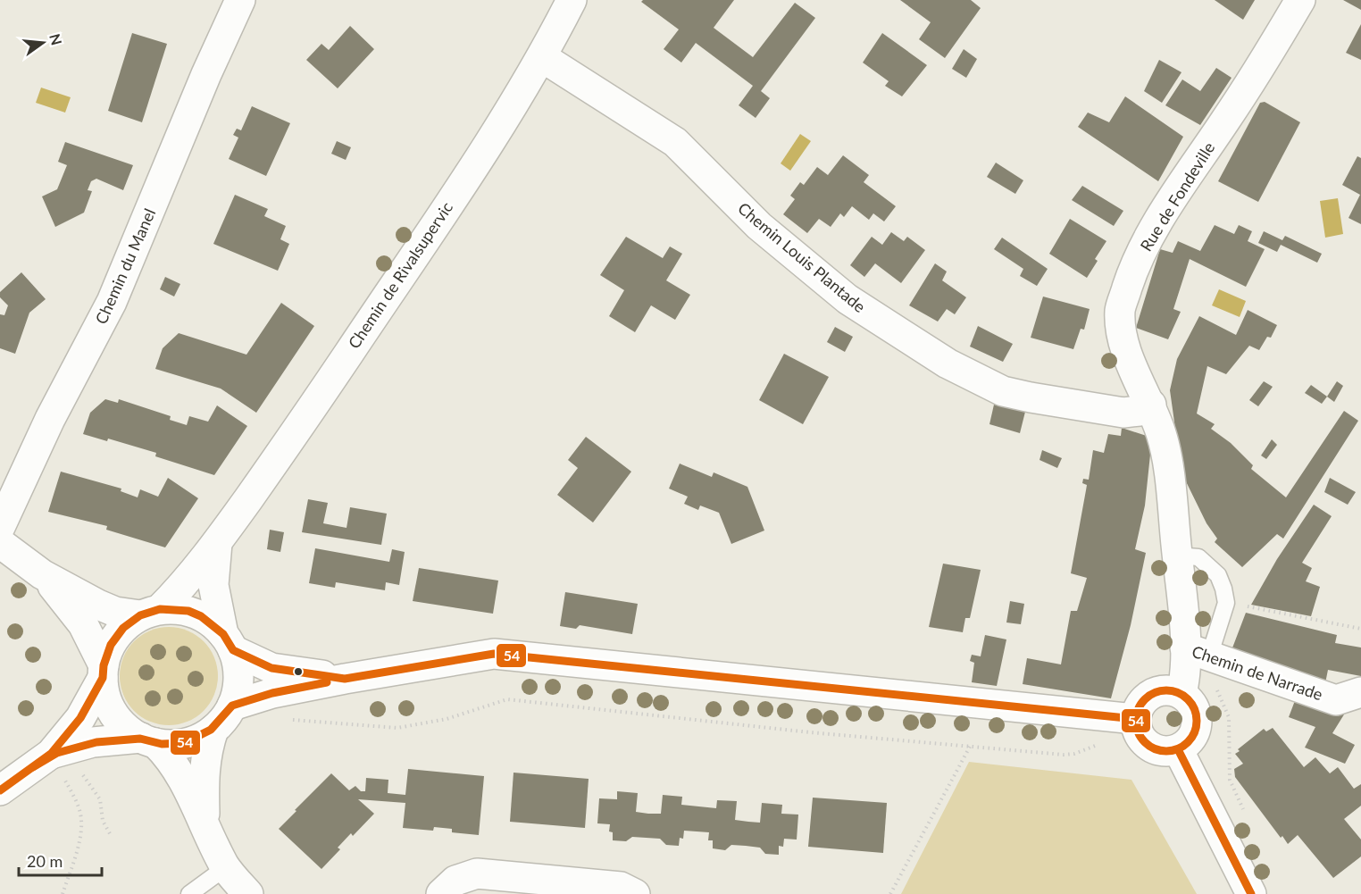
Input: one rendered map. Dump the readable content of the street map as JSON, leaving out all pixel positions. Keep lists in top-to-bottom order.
{
  "streets": {
    "street": [
      "Rue de Fondeville",
      "Chemin Louis Plantade",
      "Chemin du Manel",
      "Chemin de Rivalsupervic",
      "Chemin de Narrade"
    ]
  },
  "crossings": [
    ["Rue de Fondeville", "Chemin Louis Plantade"],
    ["Rue de Fondeville", "Chemin de Narrade"],
    ["Chemin Louis Plantade", "Chemin de Rivalsupervic"]
  ],
  "lines": ["transit line 54"],
  "scale_bar": "20 m",
  "north": "right"
}
